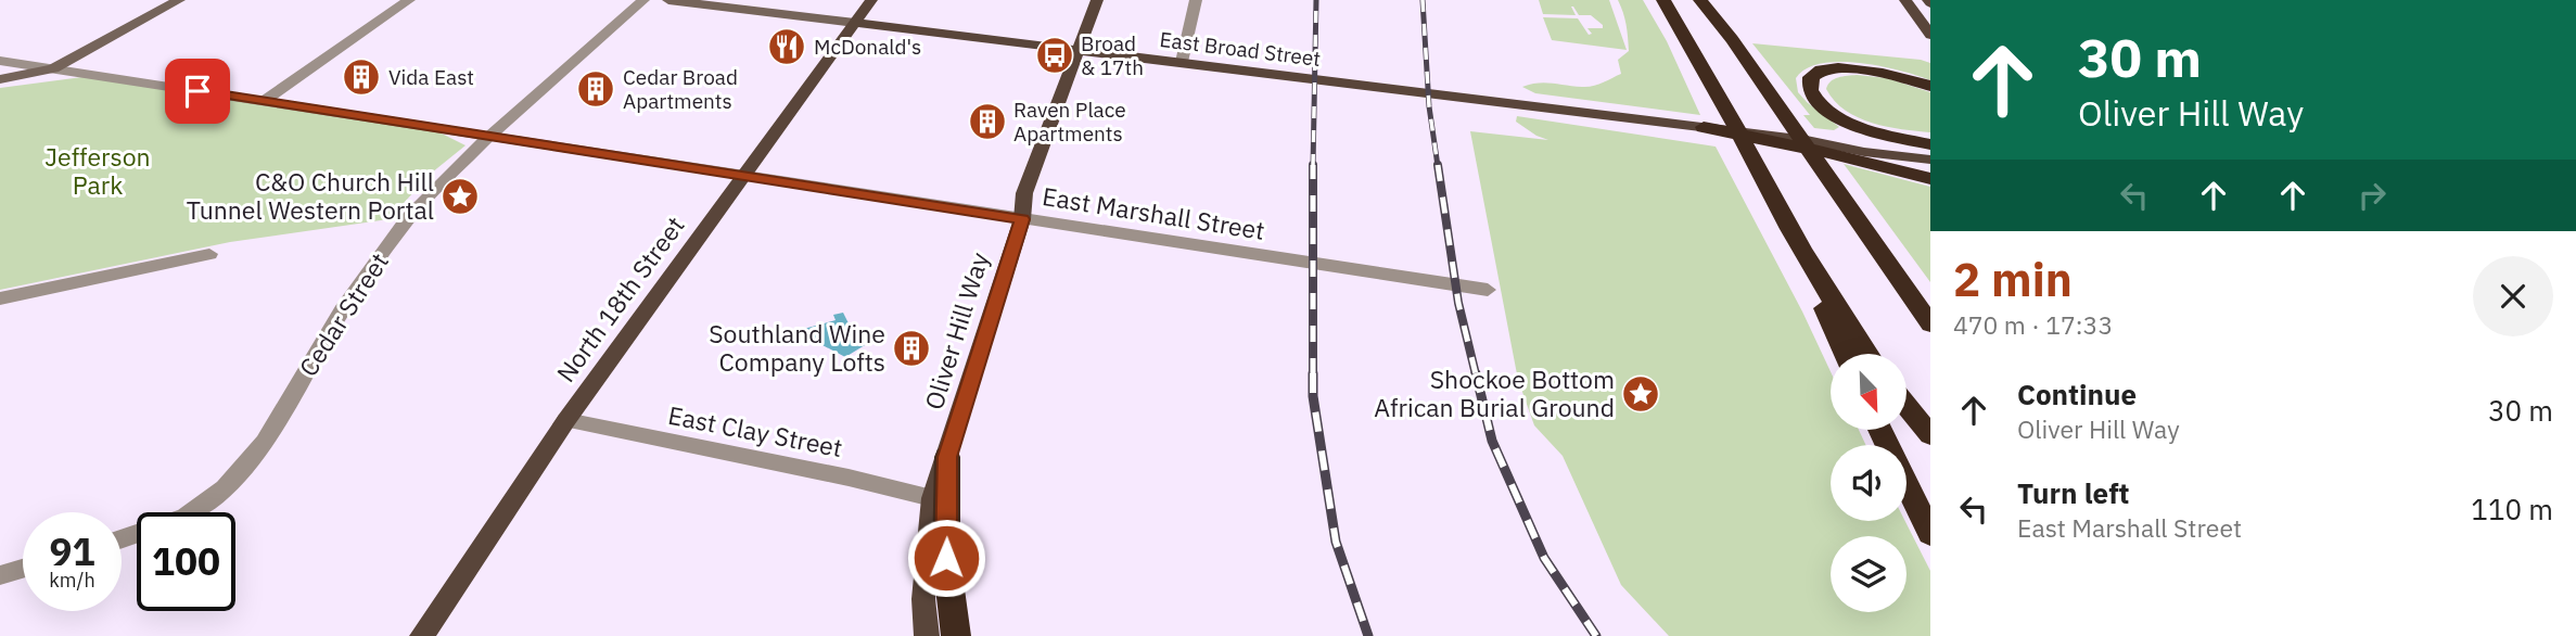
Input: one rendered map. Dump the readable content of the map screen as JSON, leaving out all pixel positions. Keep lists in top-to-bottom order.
{
  "streets": {
    "main road": ["East Broad Street", "North 18th Street", "Oliver Hill Way"],
    "street": ["East Marshall Street", "Cedar Street", "East Clay Street"]
  },
  "crossings": [
    ["East Broad Street", "North 18th Street"],
    ["East Broad Street", "Oliver Hill Way"],
    ["East Marshall Street", "North 18th Street"],
    ["East Marshall Street", "Cedar Street"],
    ["East Marshall Street", "Oliver Hill Way"],
    ["North 18th Street", "East Clay Street"],
    ["Oliver Hill Way", "East Clay Street"]
  ],
  "parks": ["Jefferson Park"],
  "places": {
    "restaurant": ["McDonald's"],
    "bus stop": ["Broad & 17th"],
    "building": [
      "Vida East",
      "Cedar Broad Apartments",
      "Raven Place Apartments",
      "Southland Wine Company Lofts"
    ],
    "place": ["C&O Church Hill Tunnel Western Portal", "Shockoe Bottom African Burial Ground"]
  },
  "north": "bottom right",
  "page": {
    "turn": ["30 m", "Oliver Hill Way"],
    "heading": ["2 min", "470 m · 17:33"],
    "list": [
      {
        "name": "Continue",
        "note": "Oliver Hill Way",
        "value": "30 m"
      },
      {
        "name": "Turn left",
        "note": "East Marshall Street",
        "value": "110 m"
      }
    ],
    "speed": "91 km/h",
    "limit": "100"
  }
}
